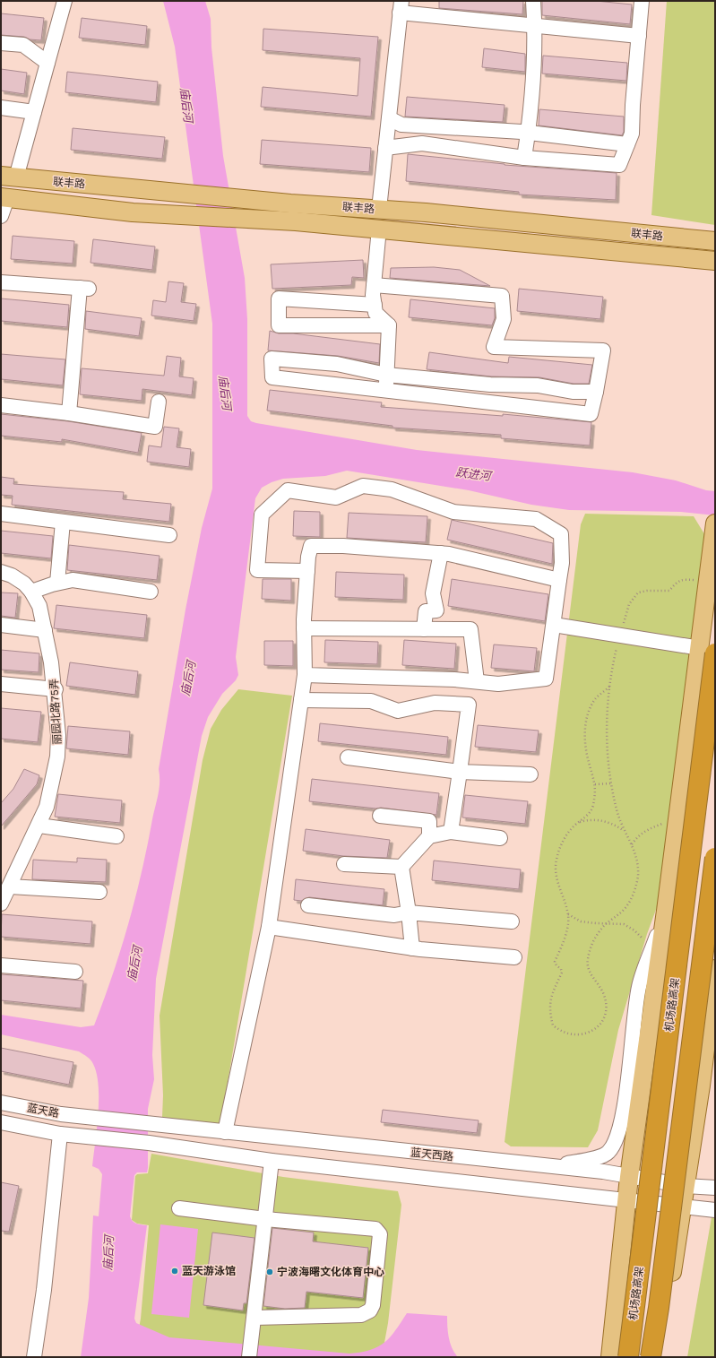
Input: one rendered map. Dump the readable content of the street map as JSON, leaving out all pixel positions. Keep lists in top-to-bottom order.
{
  "streets": {
    "highway": ["机场路高架"],
    "main road": ["联丰路"],
    "street": ["丽园北路75弄", "蓝天路", "蓝天西路"]
  },
  "crossings": [
    ["蓝天路", "蓝天西路"]
  ],
  "water": ["庙后河", "跃进河"],
  "places": ["蓝天游泳馆", "宁波海曙文化体育中心"]
}
